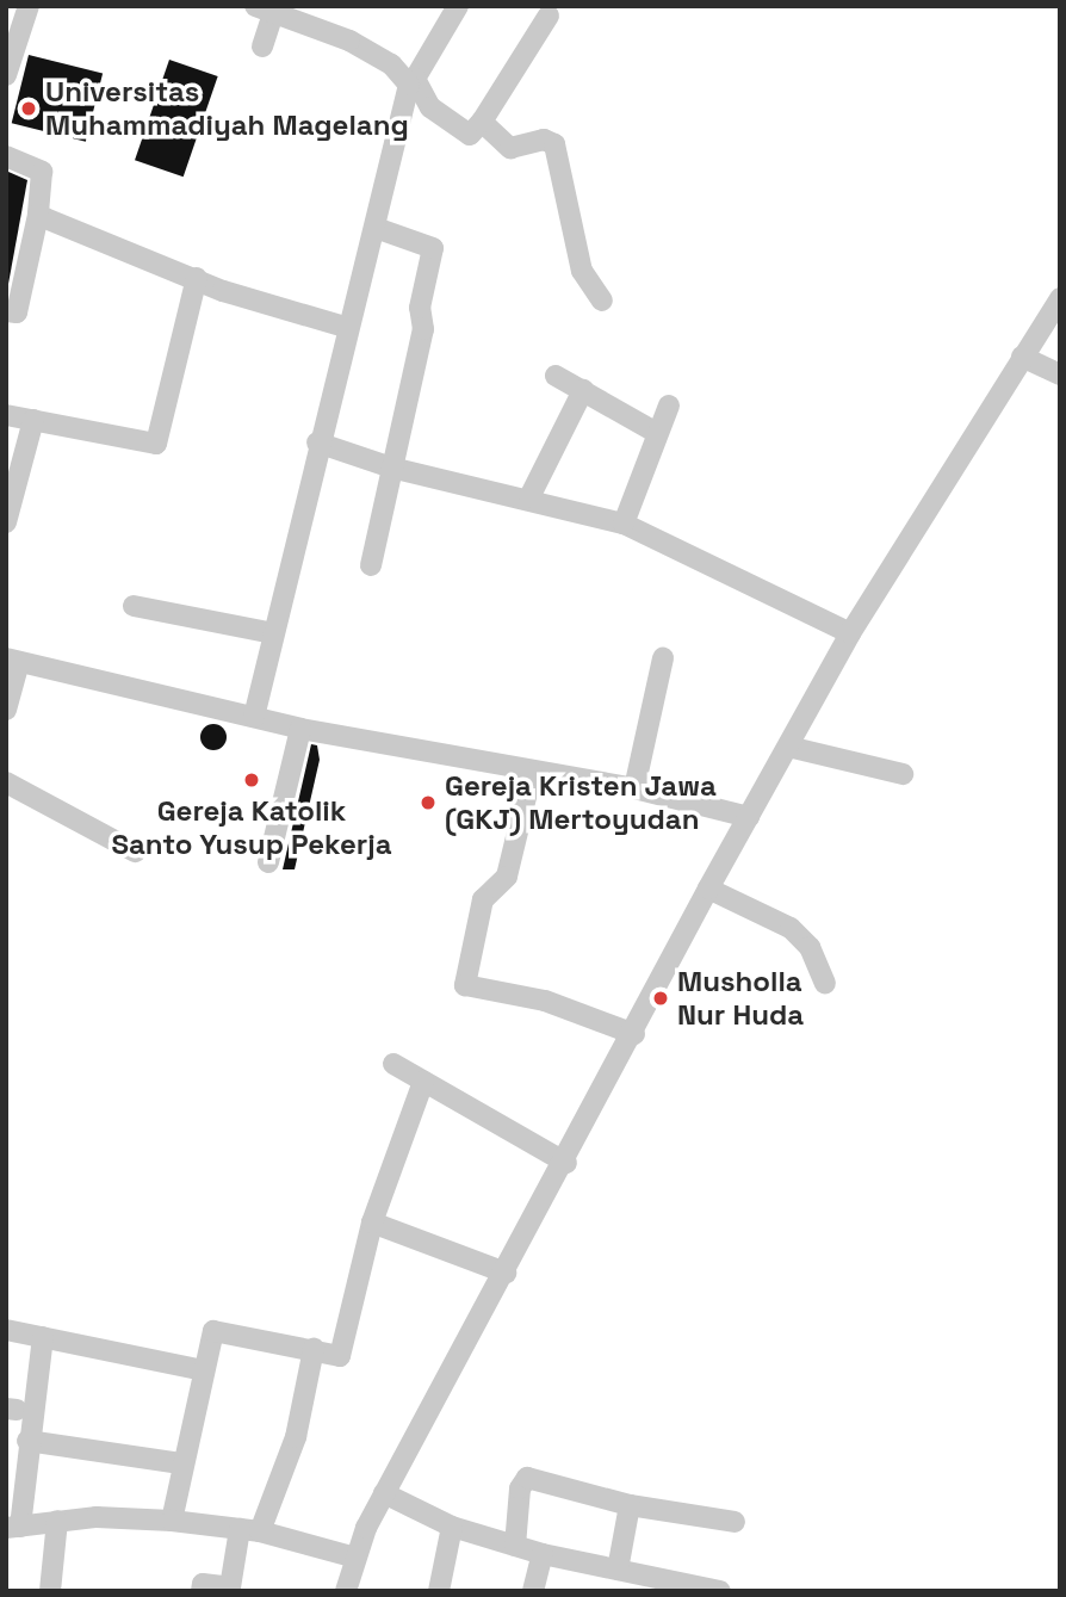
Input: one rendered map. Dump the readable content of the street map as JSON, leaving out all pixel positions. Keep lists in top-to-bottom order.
{
  "places": [
    "Universitas Muhammadiyah Magelang",
    "Gereja Katolik Santo Yusup Pekerja",
    "Gereja Kristen Jawa (GKJ) Mertoyudan",
    "Musholla Nur Huda"
  ]
}
